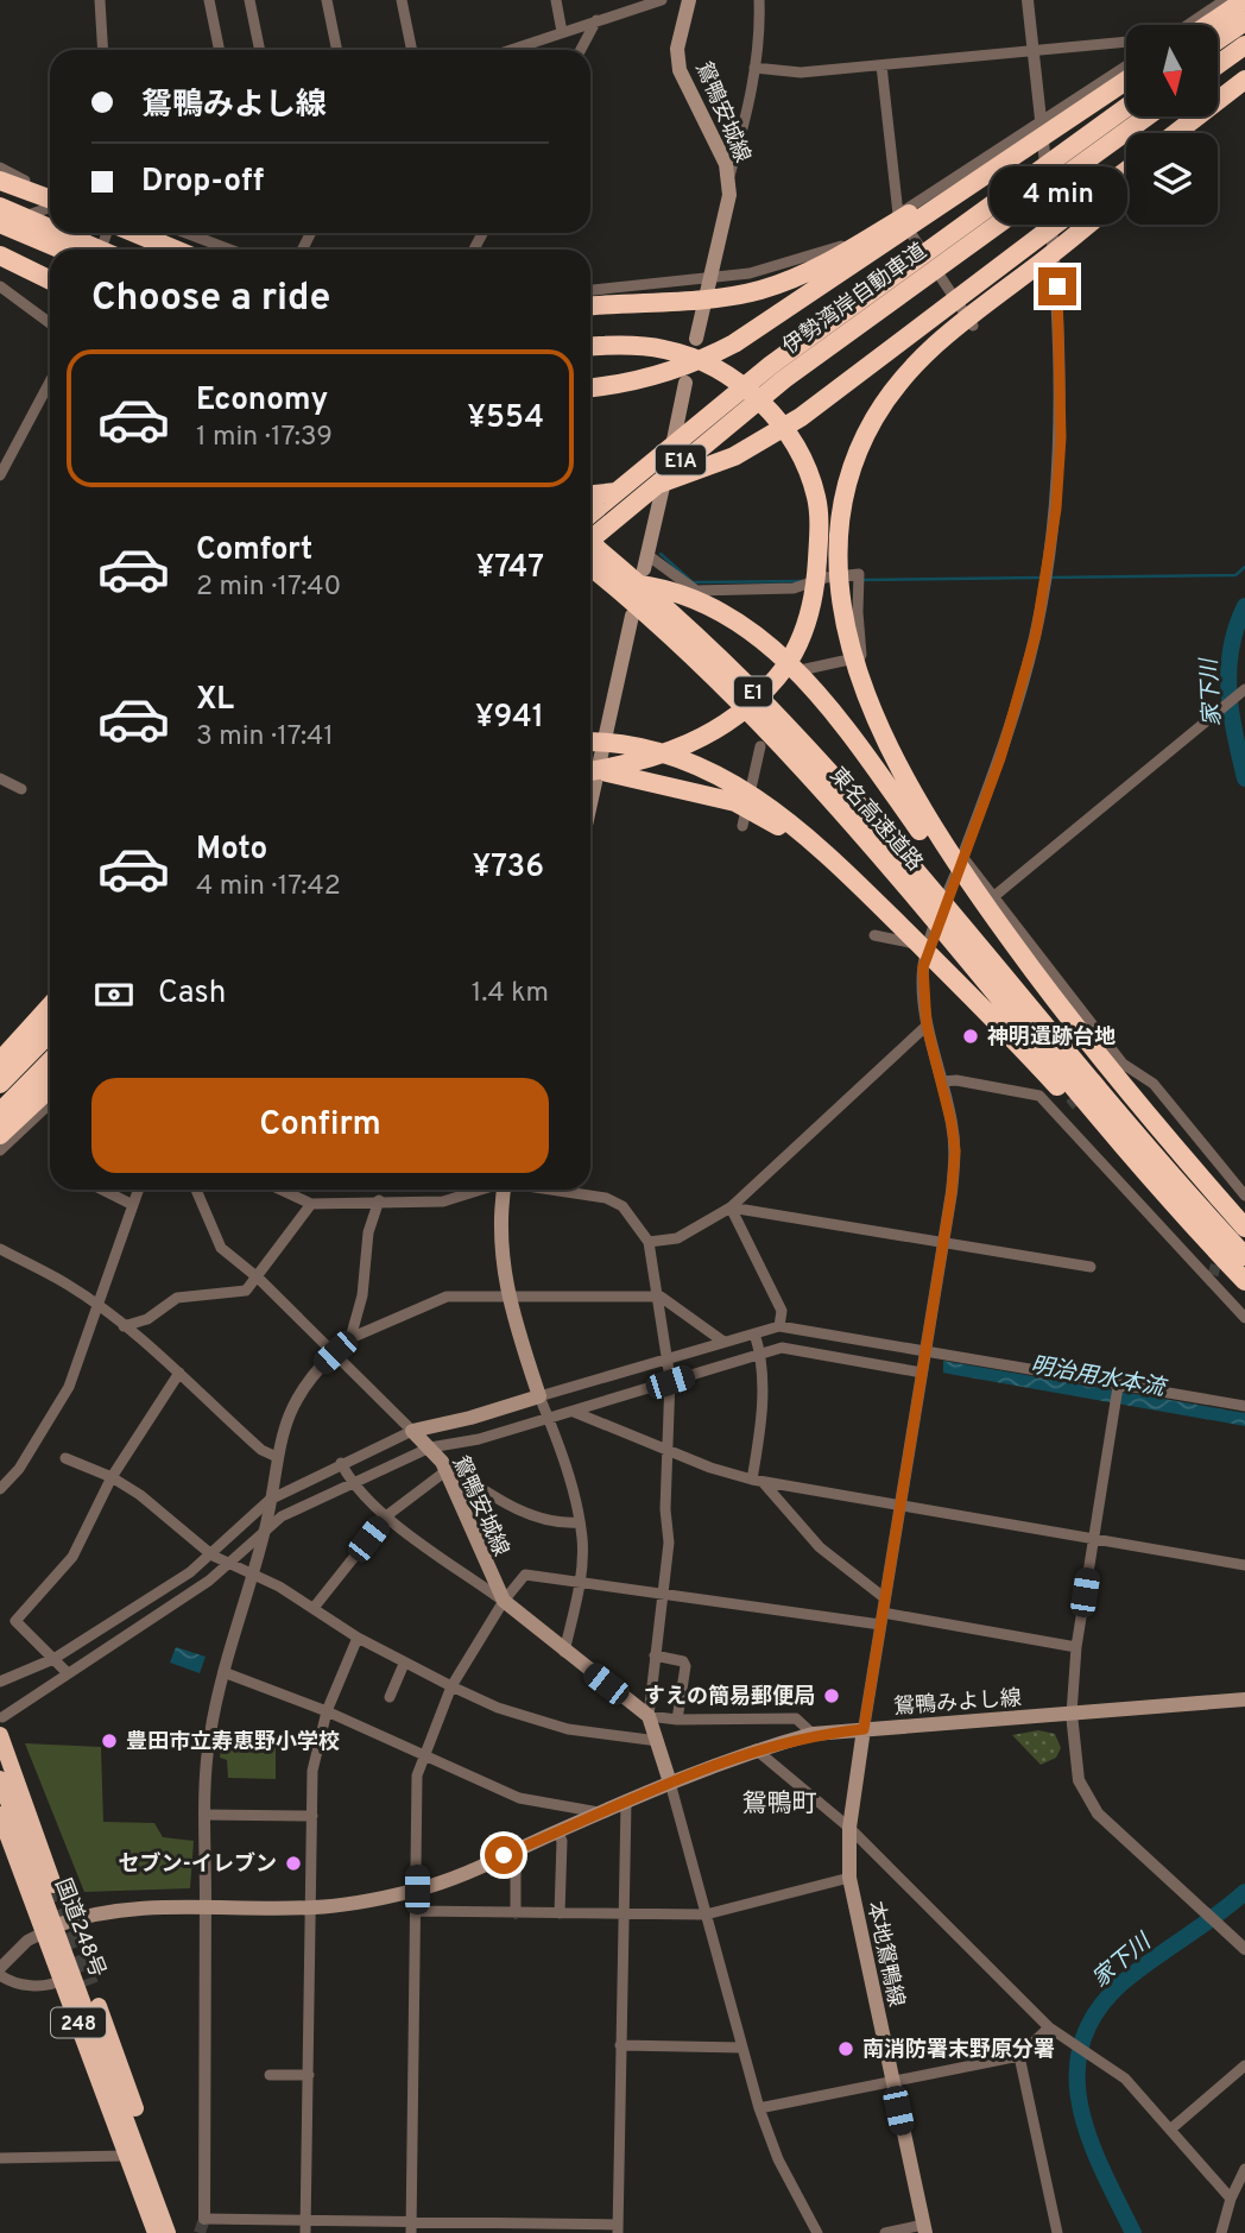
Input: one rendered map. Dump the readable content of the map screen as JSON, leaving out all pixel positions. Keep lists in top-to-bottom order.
{
  "streets": {
    "highway": [
      "伊勢湾岸自動車道",
      "E1A",
      "E1",
      "東名高速道路",
      "国道248号",
      "248"
    ],
    "main road": ["鴛鴨安城線", "鴛鴨みよし線", "本地鴛鴨線"]
  },
  "crossings": [
    ["鴛鴨みよし線", "国道248号"],
    ["鴛鴨みよし線", "本地鴛鴨線"]
  ],
  "districts": ["鴛鴨町"],
  "water": ["家下川", "明治用水本流"],
  "places": [
    "神明遺跡台地",
    "すえの簡易郵便局",
    "豊田市立寿恵野小学校",
    "セブン-イレブン",
    "南消防署末野原分署"
  ],
  "north": "bottom",
  "page": {
    "banner": ["鴛鴨みよし線", "Drop-off"],
    "bubble": "4 min",
    "heading": "Choose a ride",
    "list": [
      {
        "name": "Economy",
        "note": "1 min · 17:39",
        "value": "¥554"
      },
      {
        "name": "Comfort",
        "note": "2 min · 17:40",
        "value": "¥747"
      },
      {
        "name": "XL",
        "note": "3 min · 17:41",
        "value": "¥941"
      },
      {
        "name": "Moto",
        "note": "4 min · 17:42",
        "value": "¥736"
      }
    ],
    "pay": ["Cash", "1.4 km"],
    "buttons": "Confirm"
  }
}
